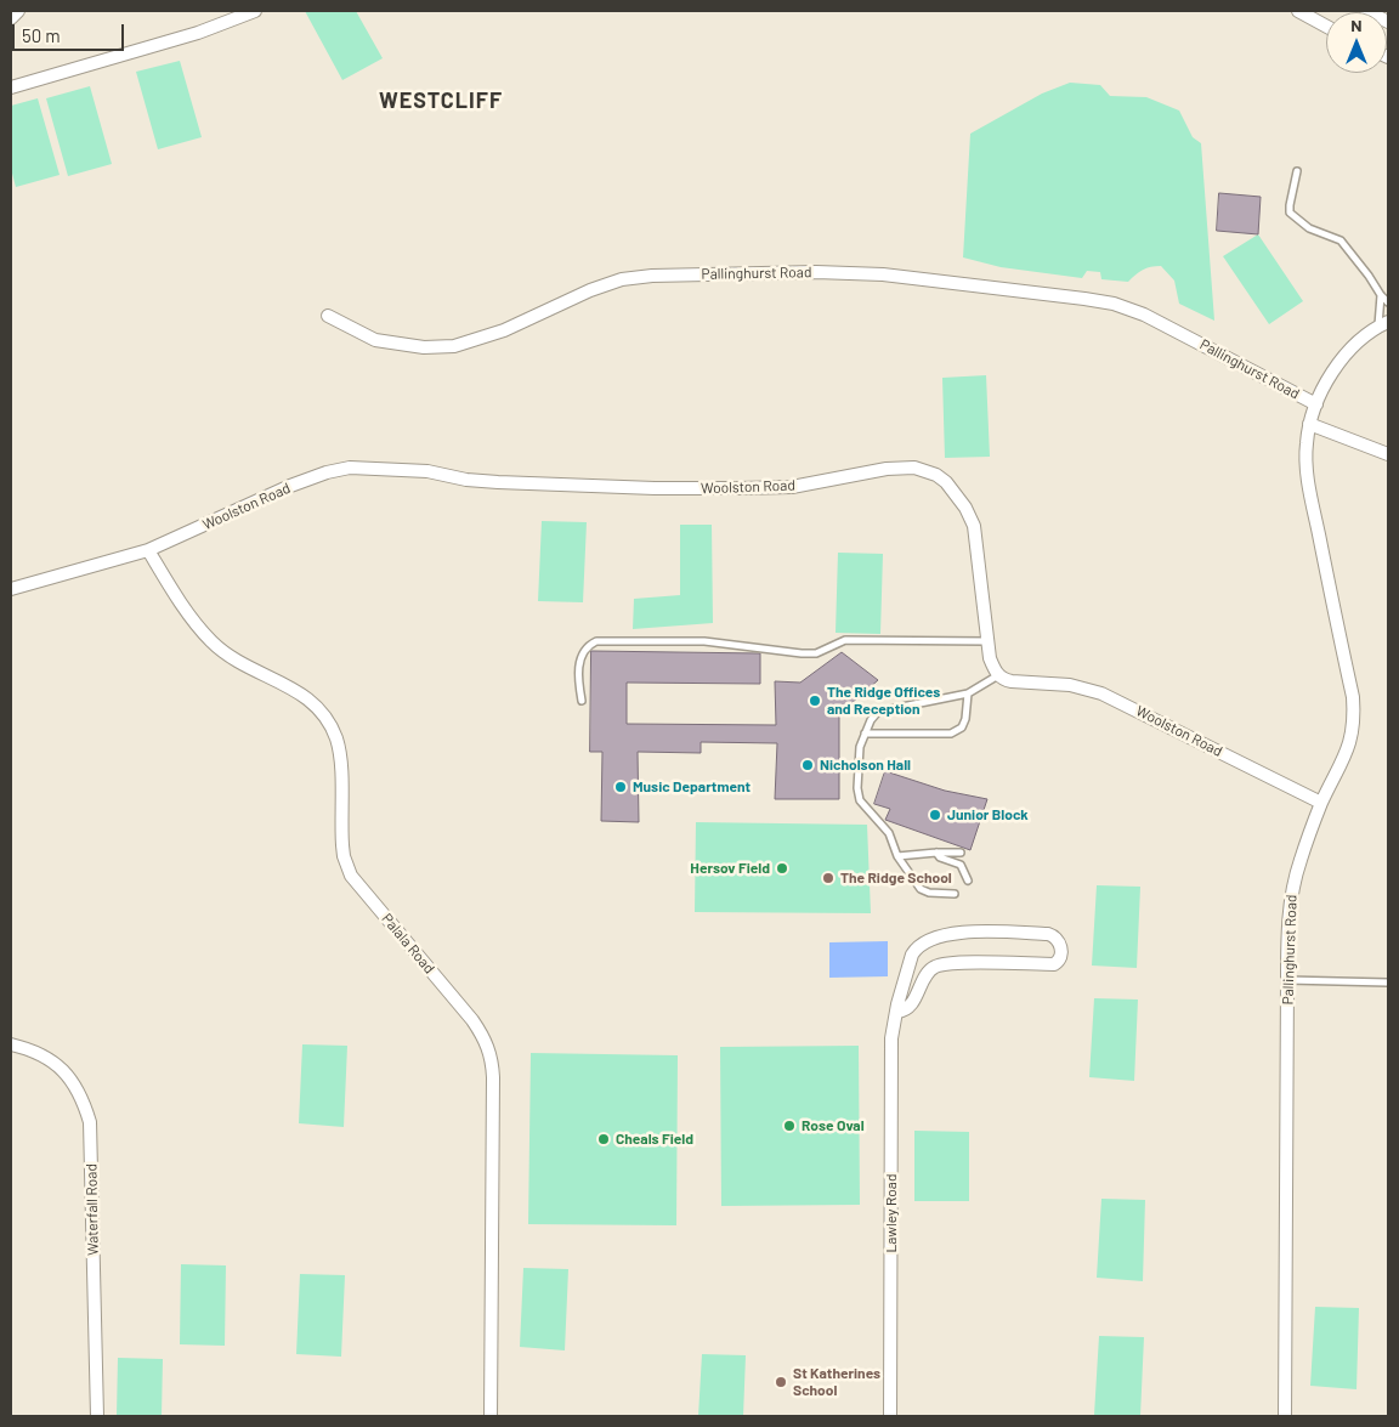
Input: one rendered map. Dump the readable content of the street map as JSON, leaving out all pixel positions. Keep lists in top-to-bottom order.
{
  "streets": {
    "street": [
      "Pallinghurst Road",
      "Woolston Road",
      "Palala Road",
      "Waterfall Road",
      "Lawley Road"
    ]
  },
  "crossings": [
    ["Pallinghurst Road", "Woolston Road"],
    ["Woolston Road", "Palala Road"]
  ],
  "districts": ["WESTCLIFF"],
  "places": [
    "The Ridge Offices and Reception",
    "Nicholson Hall",
    "Music Department",
    "Junior Block",
    "Hersov Field",
    "The Ridge School",
    "Rose Oval",
    "Cheals Field",
    "St Katherines School"
  ],
  "scale_bar": "50 m",
  "north": "top"
}
